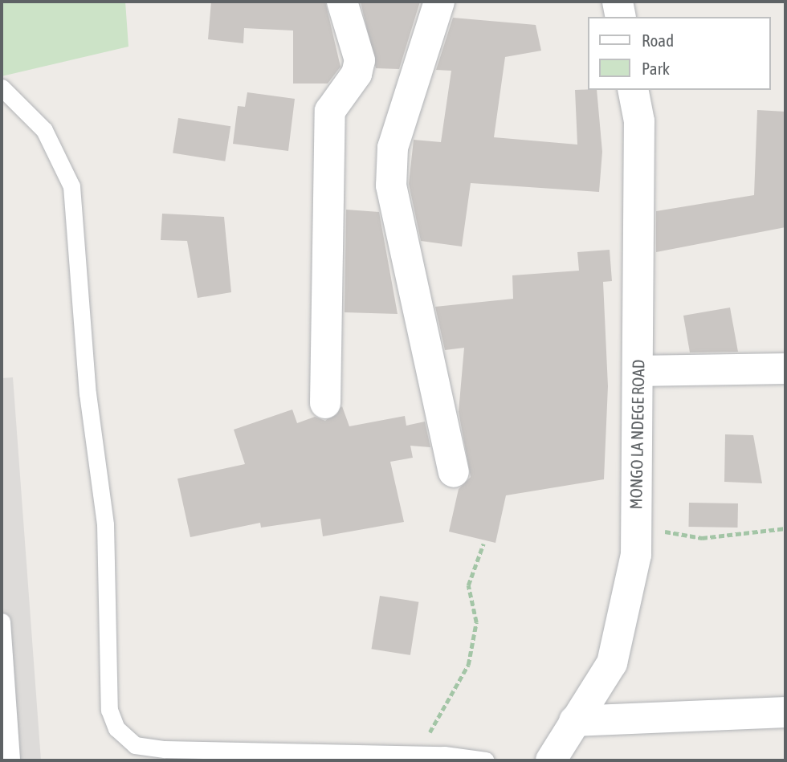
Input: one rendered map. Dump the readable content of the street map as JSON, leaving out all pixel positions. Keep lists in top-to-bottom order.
{
  "streets": {
    "street": ["MONGO LA NDEGE ROAD"]
  },
  "legend": ["Road", "Park"]
}
